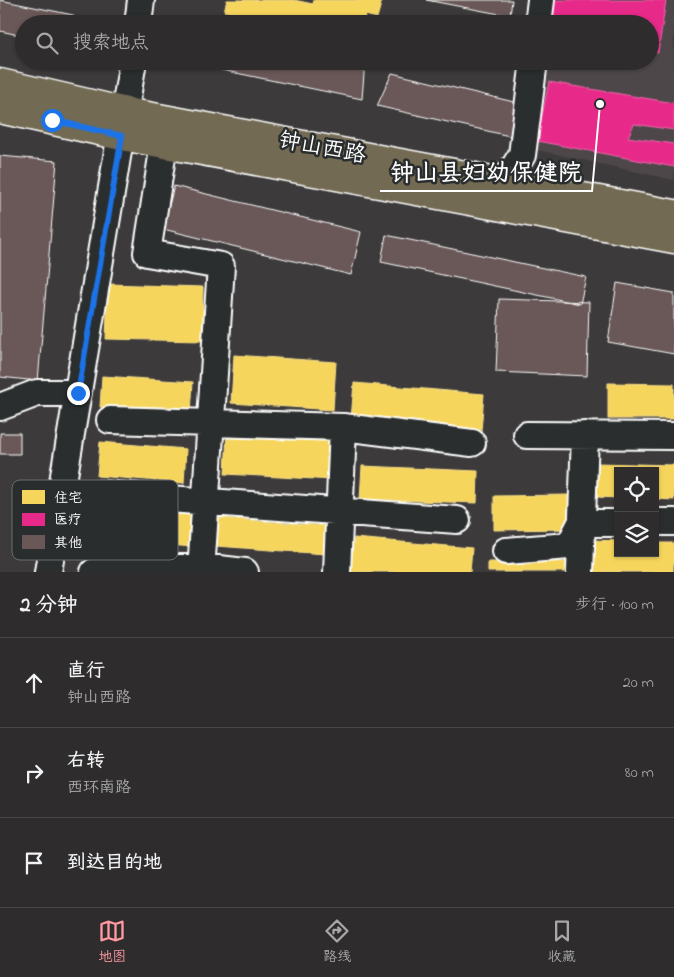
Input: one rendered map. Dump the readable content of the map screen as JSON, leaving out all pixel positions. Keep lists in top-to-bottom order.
{
  "streets": {
    "main road": ["钟山西路"]
  },
  "places": ["钟山县妇幼保健院"],
  "legend": ["住宅", "医疗", "其他"],
  "page": {
    "search": "搜索地点",
    "heading": ["2 分钟", "步行 · 100 m"],
    "list": [
      ["直行", "钟山西路", "20 m"],
      ["右转", "西环南路", "80 m"],
      "到达目的地"
    ],
    "nav": ["地图", "路线", "收藏"]
  }
}
